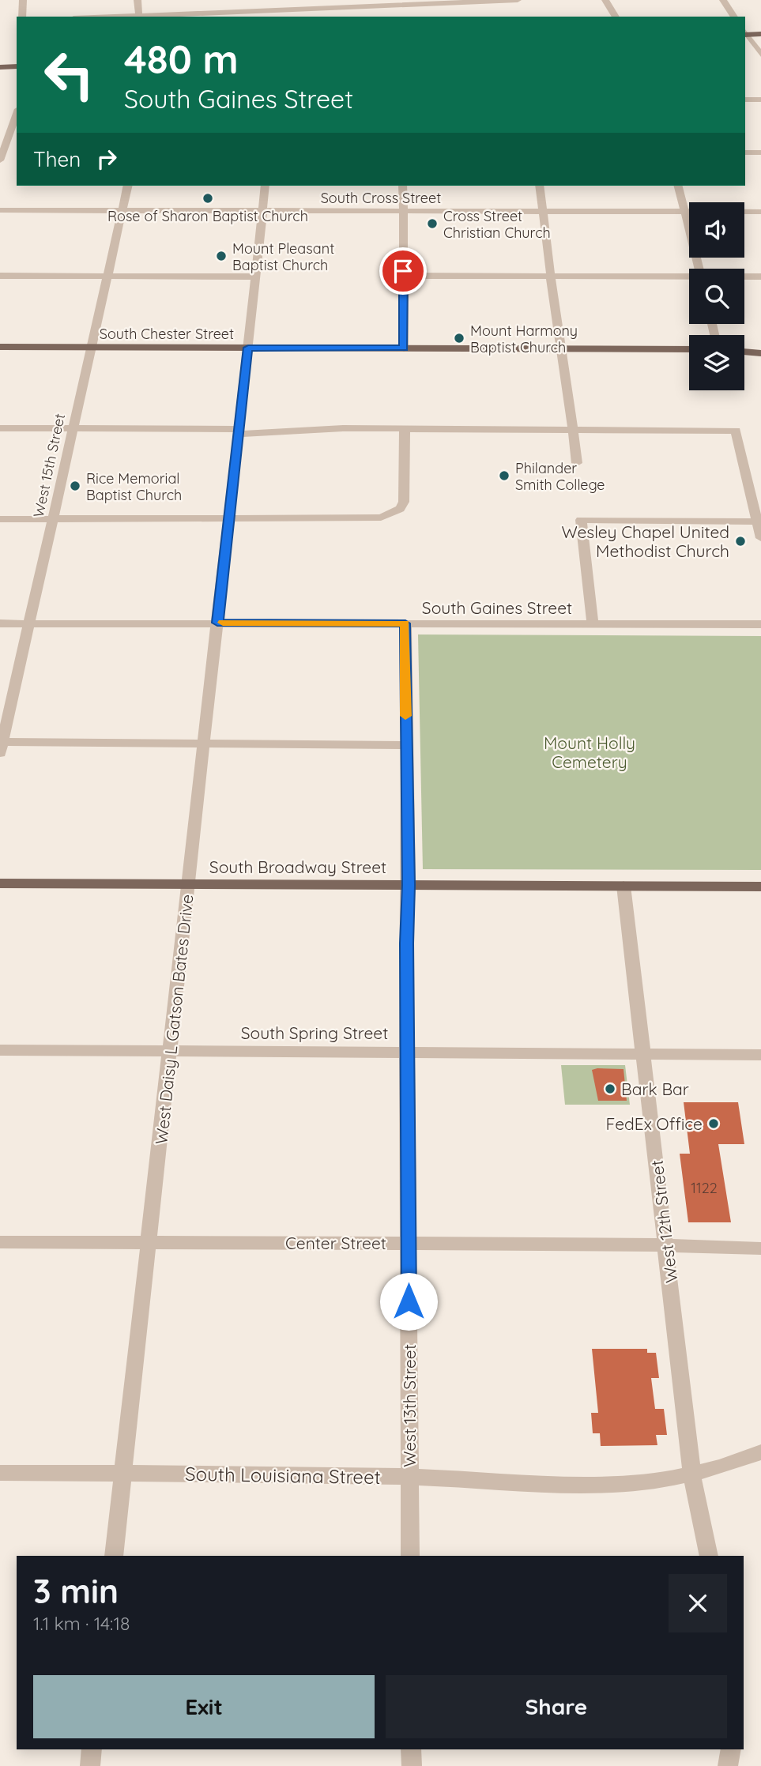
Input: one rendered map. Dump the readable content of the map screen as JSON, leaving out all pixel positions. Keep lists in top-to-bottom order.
{
  "streets": {
    "main road": ["South Chester Street", "South Broadway Street"],
    "street": [
      "South Cross Street",
      "West 15th Street",
      "South Gaines Street",
      "West Daisy L Gatson Bates Drive",
      "South Spring Street",
      "West 12th Street",
      "Center Street",
      "West 13th Street",
      "South Louisiana Street"
    ]
  },
  "crossings": [
    ["South Cross Street", "West 15th Street"],
    ["South Cross Street", "West Daisy L Gatson Bates Drive"],
    ["South Chester Street", "West 15th Street"],
    ["South Chester Street", "West Daisy L Gatson Bates Drive"],
    ["West 15th Street", "South Gaines Street"],
    ["South Gaines Street", "West Daisy L Gatson Bates Drive"],
    ["South Gaines Street", "West 13th Street"],
    ["South Broadway Street", "West Daisy L Gatson Bates Drive"],
    ["South Broadway Street", "West 12th Street"],
    ["South Broadway Street", "West 13th Street"],
    ["West Daisy L Gatson Bates Drive", "South Spring Street"],
    ["West Daisy L Gatson Bates Drive", "Center Street"],
    ["West Daisy L Gatson Bates Drive", "South Louisiana Street"],
    ["South Spring Street", "West 12th Street"],
    ["South Spring Street", "West 13th Street"],
    ["West 12th Street", "Center Street"],
    ["West 12th Street", "South Louisiana Street"],
    ["Center Street", "West 13th Street"],
    ["West 13th Street", "South Louisiana Street"]
  ],
  "parks": ["Mount Holly Cemetery"],
  "places": [
    "Rose of Sharon Baptist Church",
    "Cross Street Christian Church",
    "Mount Pleasant Baptist Church",
    "Mount Harmony Baptist Church",
    "Philander Smith College",
    "Rice Memorial Baptist Church",
    "Wesley Chapel United Methodist Church",
    "Bark Bar",
    "FedEx Office"
  ],
  "house_numbers": ["1122"],
  "page": {
    "turn": ["480 m", "South Gaines Street"],
    "then": "Then",
    "heading": ["3 min", "1.1 km · 14:18"],
    "buttons": ["Exit", "Share"]
  }
}
